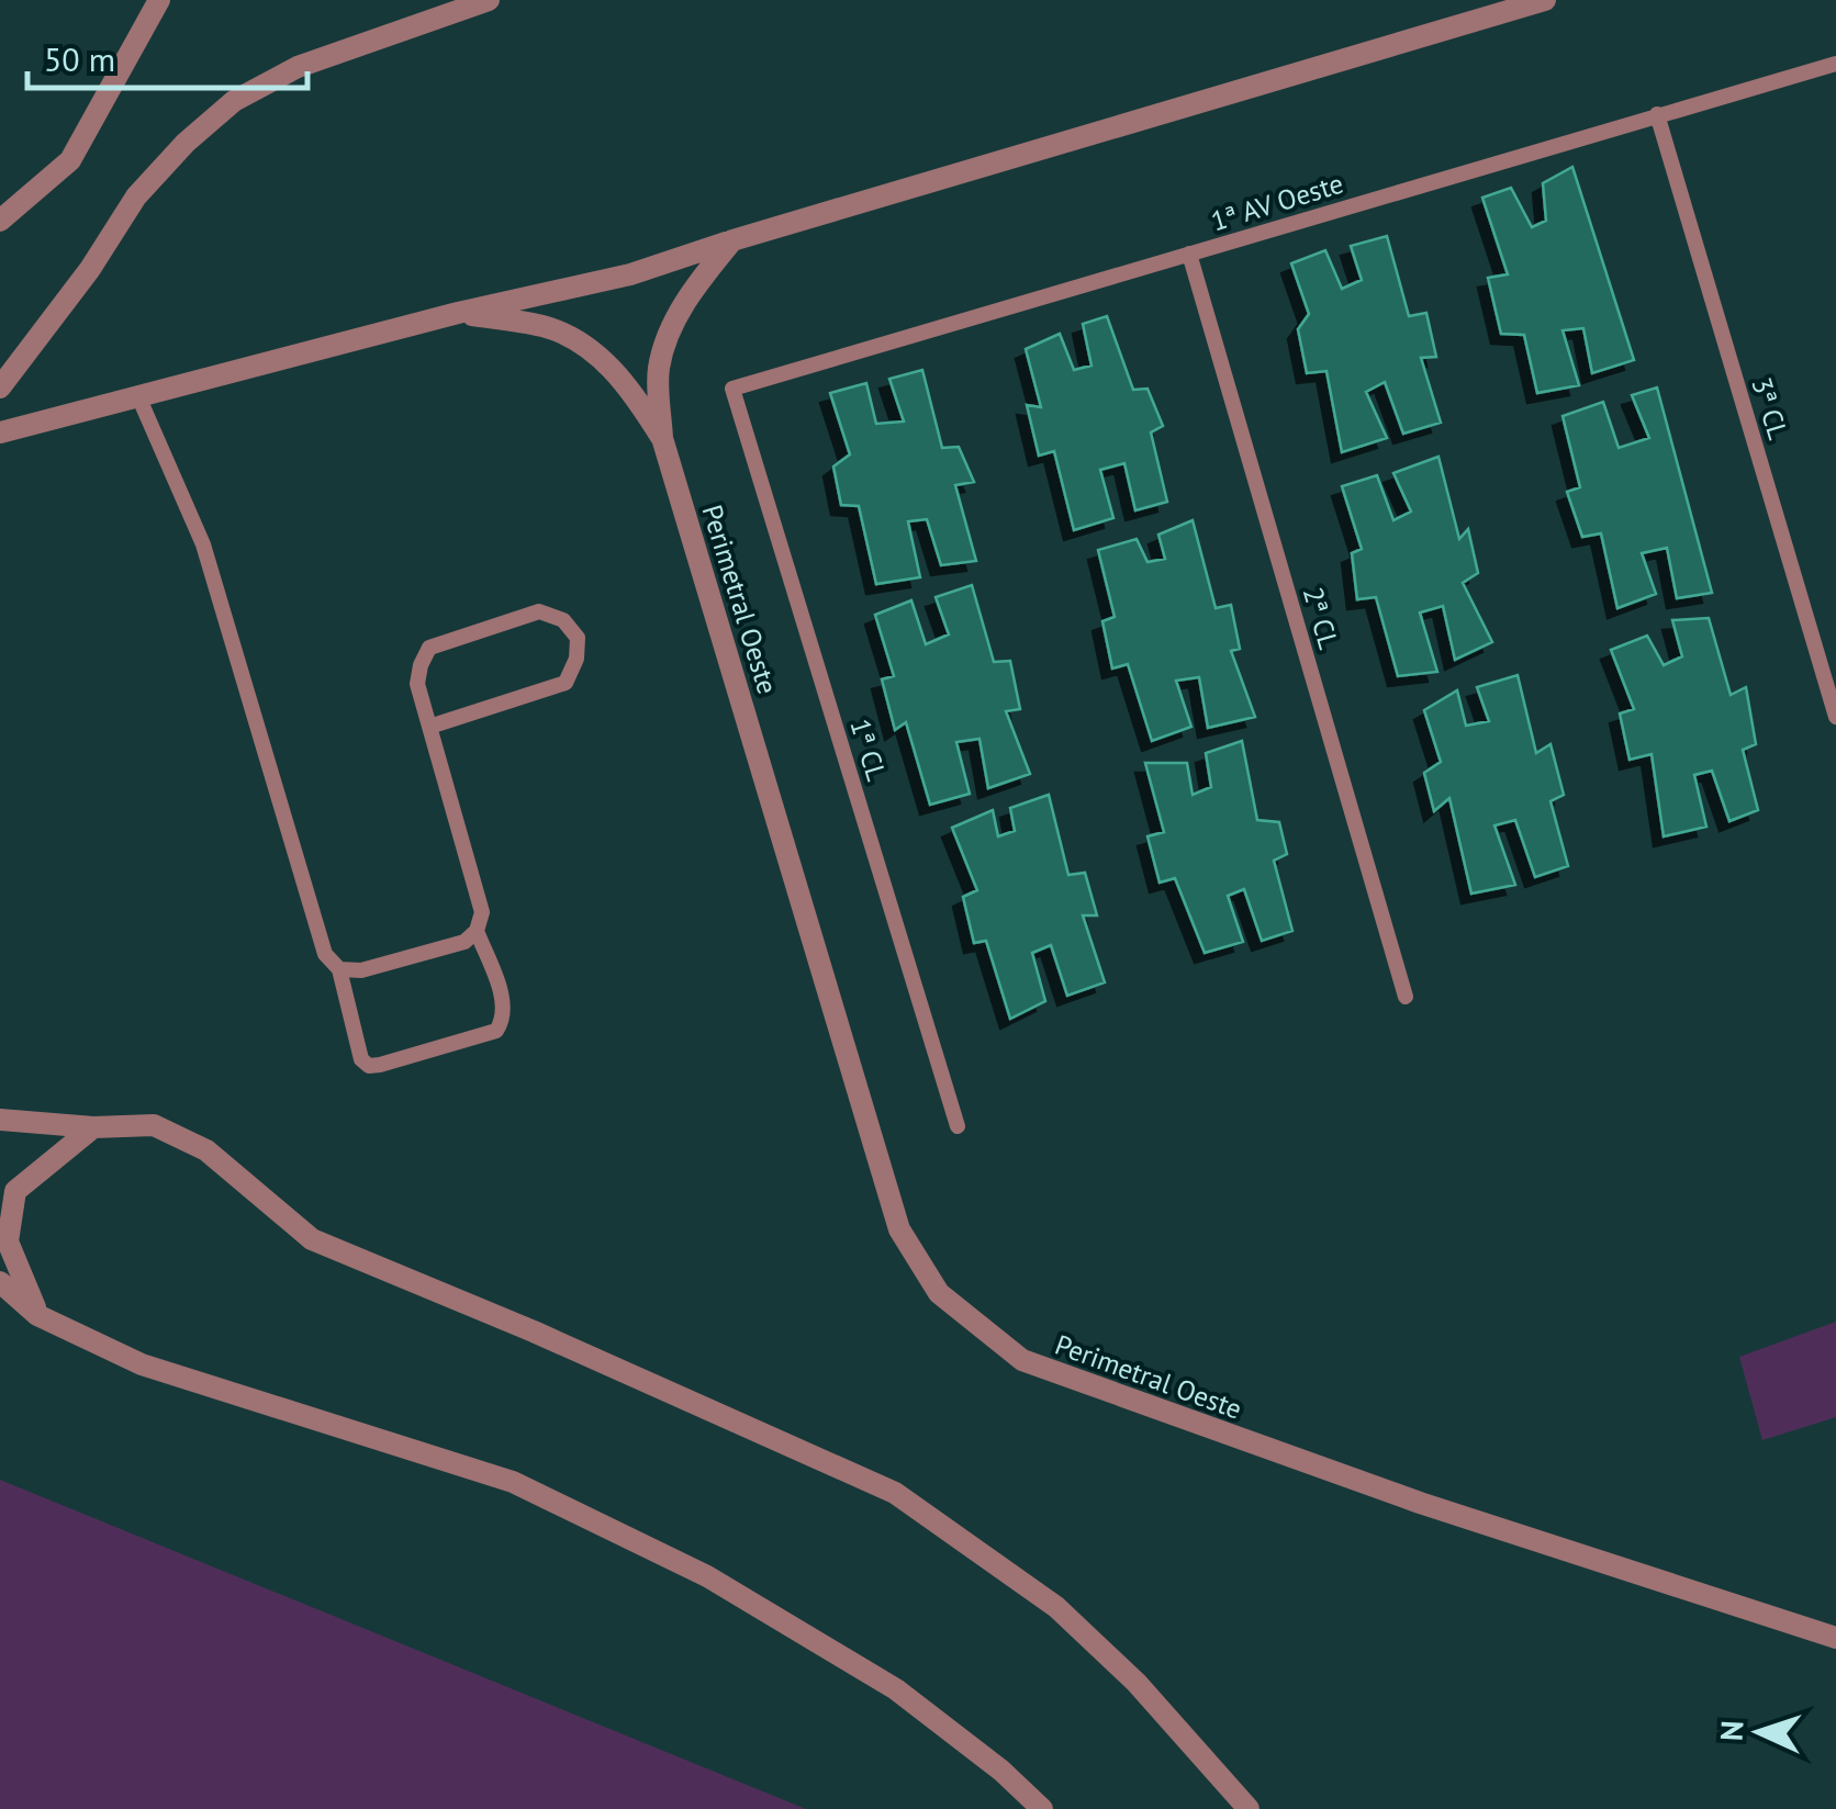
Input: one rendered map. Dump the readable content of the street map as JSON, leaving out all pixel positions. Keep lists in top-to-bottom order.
{
  "streets": {
    "street": ["Perimetral Oeste"],
    "lane": [
      "1ª AV Oeste",
      "3ª CL",
      "2ª CL",
      "1ª CL"
    ]
  },
  "crossings": [
    ["1ª AV Oeste", "3ª CL"],
    ["1ª AV Oeste", "2ª CL"],
    ["1ª AV Oeste", "1ª CL"]
  ],
  "scale_bar": "50 m",
  "north": "left"
}
